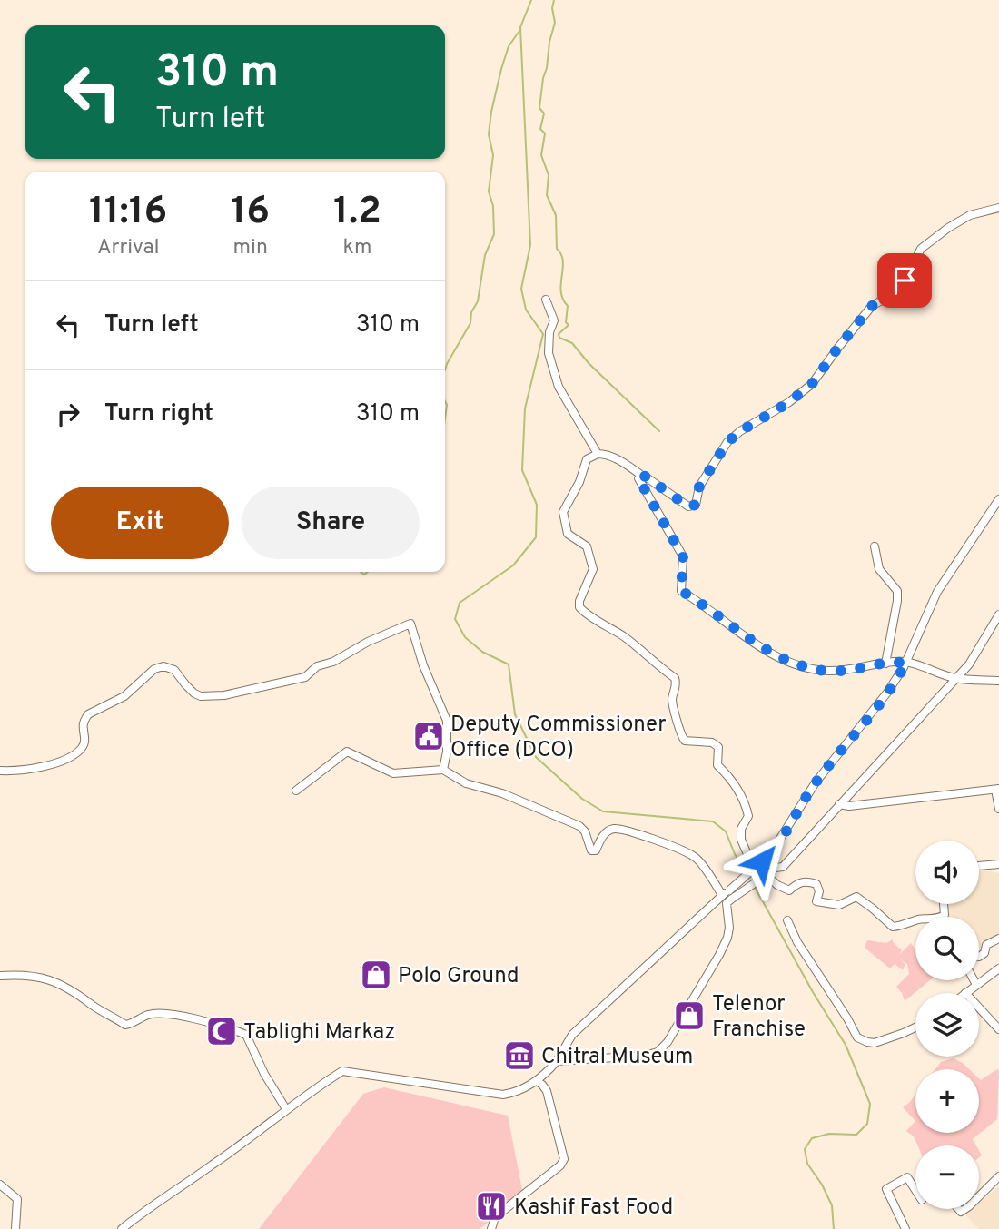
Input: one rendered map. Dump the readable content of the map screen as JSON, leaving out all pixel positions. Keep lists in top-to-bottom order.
{
  "places": {
    "public building": ["Deputy Commissioner Office (DCO)"],
    "shop": ["Polo Ground", "Telenor Franchise"],
    "mosque": ["Tablighi Markaz"],
    "museum": ["Chitral Museum"],
    "restaurant": ["Kashif Fast Food"]
  },
  "page": {
    "turn": ["310 m", "Turn left"],
    "eta": [
      "11:16",
      "Arrival",
      "16",
      "min",
      "1.2",
      "km"
    ],
    "list": [
      {
        "name": "Turn left",
        "value": "310 m"
      },
      {
        "name": "Turn right",
        "value": "310 m"
      }
    ],
    "buttons": ["Exit", "Share"],
    "map_buttons": ["+", "−"]
  }
}
